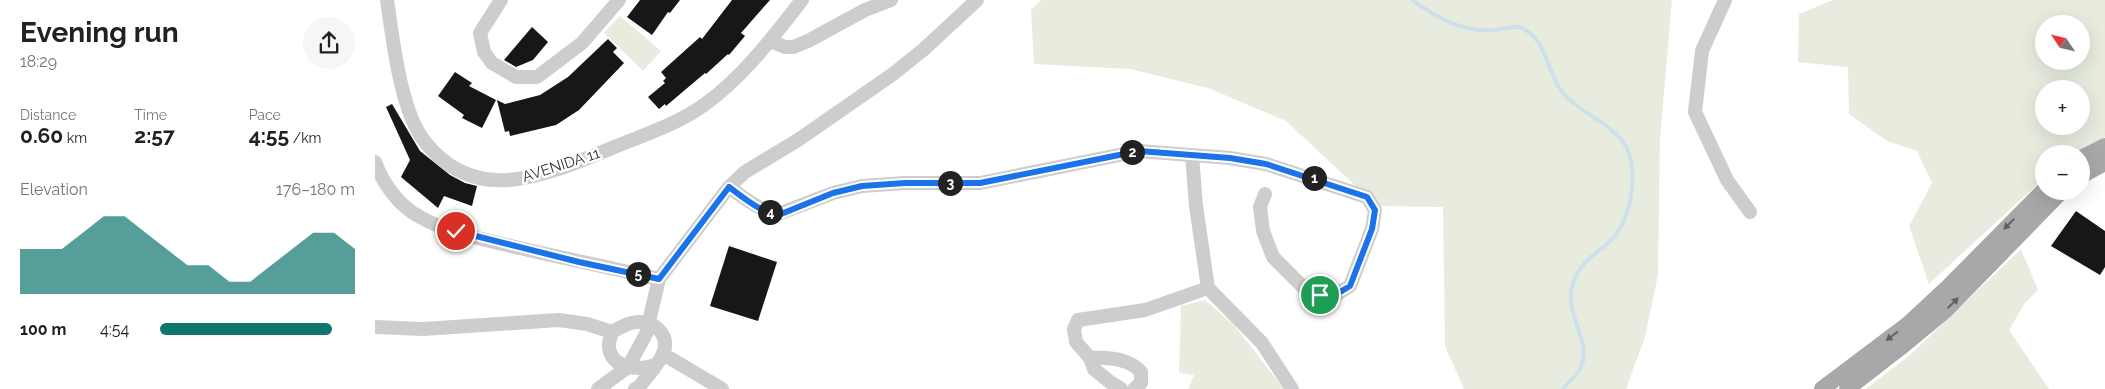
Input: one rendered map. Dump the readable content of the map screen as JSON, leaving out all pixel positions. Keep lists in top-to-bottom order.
{
  "streets": {
    "street": ["AVENIDA 11"]
  },
  "north": "top left",
  "page": {
    "heading": ["Evening run", "18:29"],
    "map_buttons": ["+", "−"],
    "stats": [
      ["Distance", "0.60 km"],
      ["Time", "2:57"],
      ["Pace", "4:55 /km"]
    ],
    "pins": [
      "2",
      "1",
      "3",
      "4",
      "5"
    ],
    "chart": ["Elevation", "176–180 m"],
    "list": [
      {
        "name": "100 m",
        "note": "4:54"
      }
    ]
  }
}
